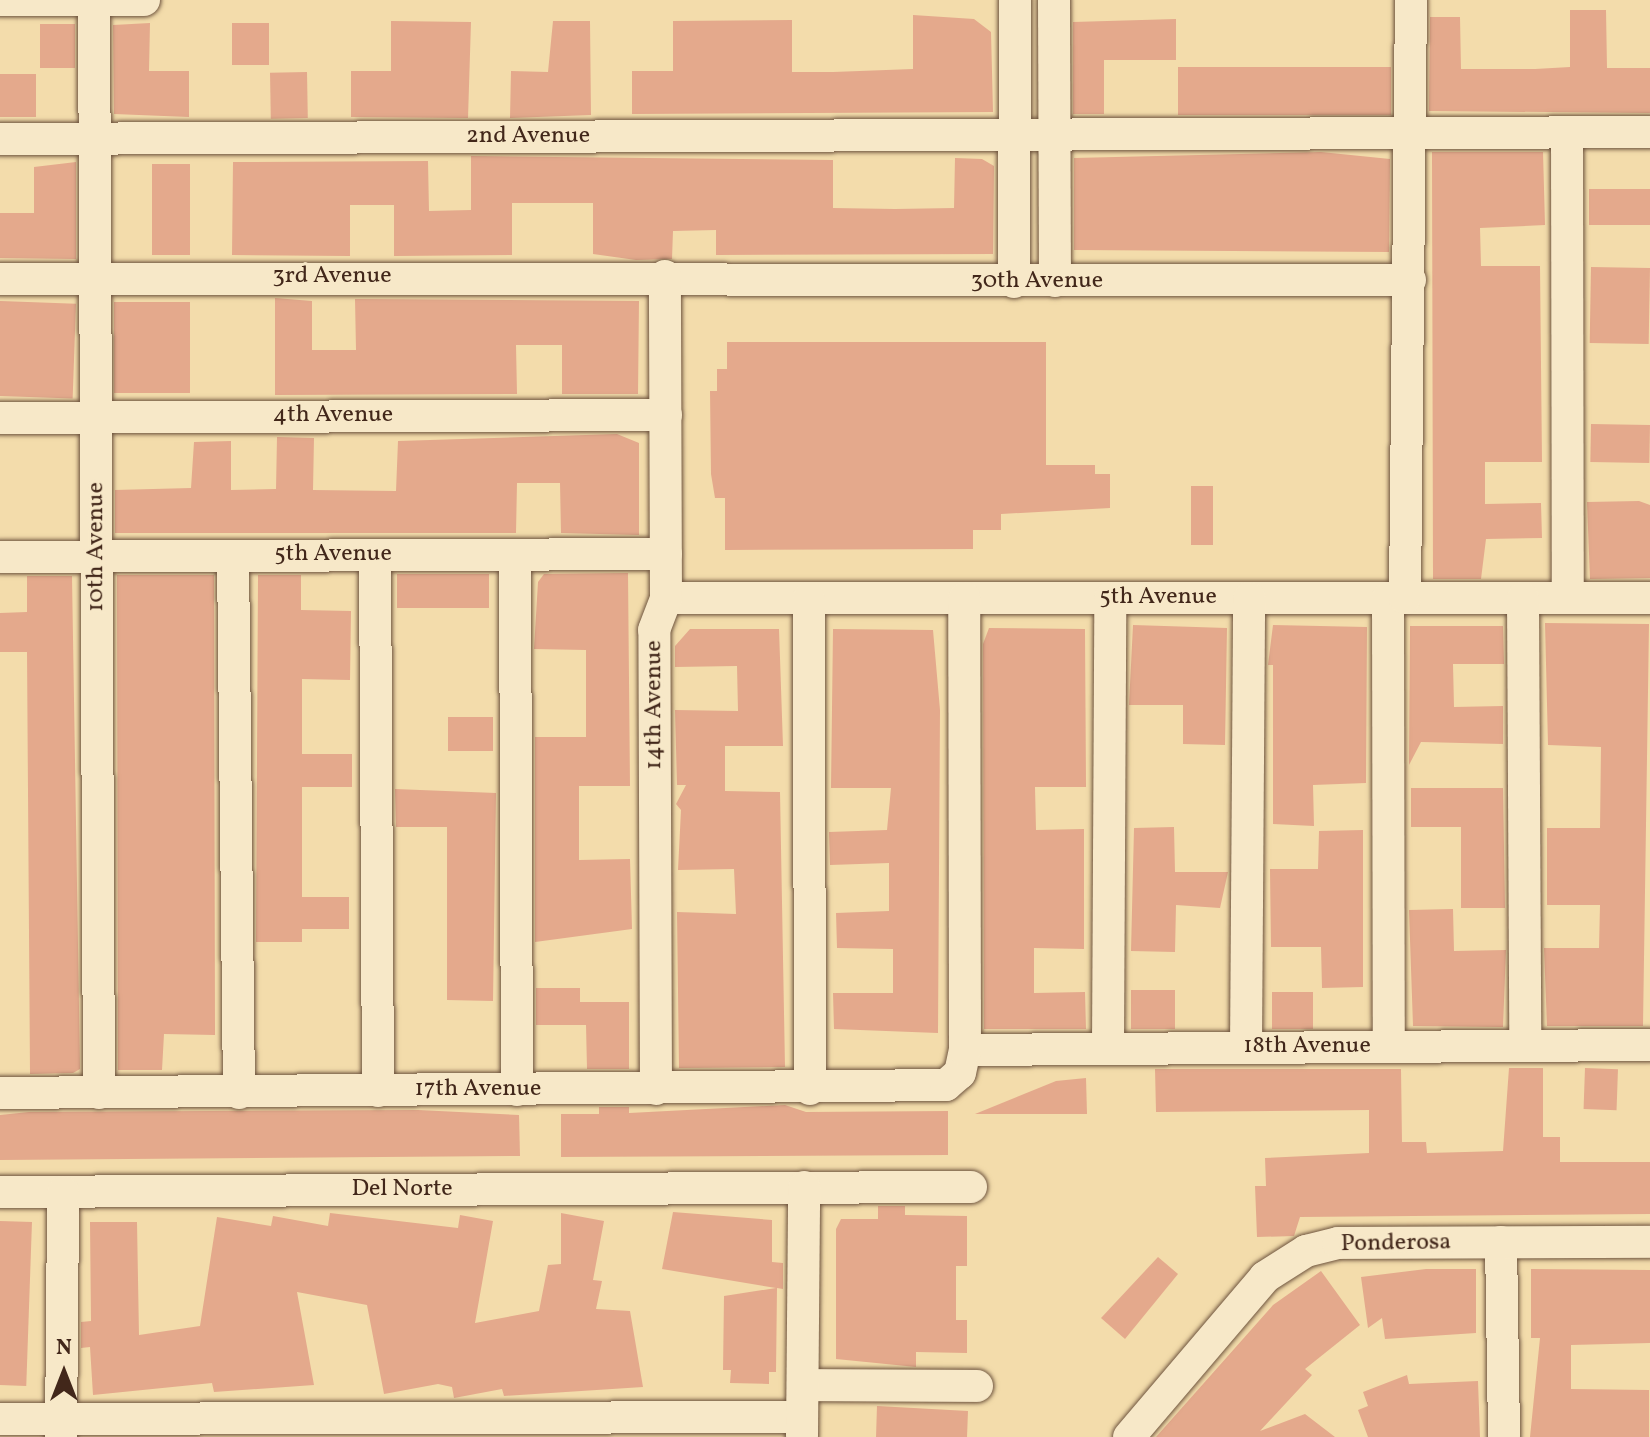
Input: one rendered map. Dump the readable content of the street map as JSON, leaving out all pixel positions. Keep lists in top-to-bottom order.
{
  "streets": {
    "lane": [
      "2nd Avenue",
      "3rd Avenue",
      "30th Avenue",
      "4th Avenue",
      "10th Avenue",
      "5th Avenue",
      "14th Avenue",
      "18th Avenue",
      "17th Avenue",
      "Del Norte",
      "Ponderosa"
    ]
  },
  "crossings": [
    ["2nd Avenue", "10th Avenue"],
    ["3rd Avenue", "30th Avenue"],
    ["3rd Avenue", "10th Avenue"],
    ["3rd Avenue", "14th Avenue"],
    ["30th Avenue", "14th Avenue"],
    ["4th Avenue", "10th Avenue"],
    ["4th Avenue", "14th Avenue"],
    ["10th Avenue", "5th Avenue"],
    ["10th Avenue", "17th Avenue"],
    ["5th Avenue", "14th Avenue"],
    ["14th Avenue", "17th Avenue"],
    ["18th Avenue", "17th Avenue"]
  ],
  "north": "top"
}
